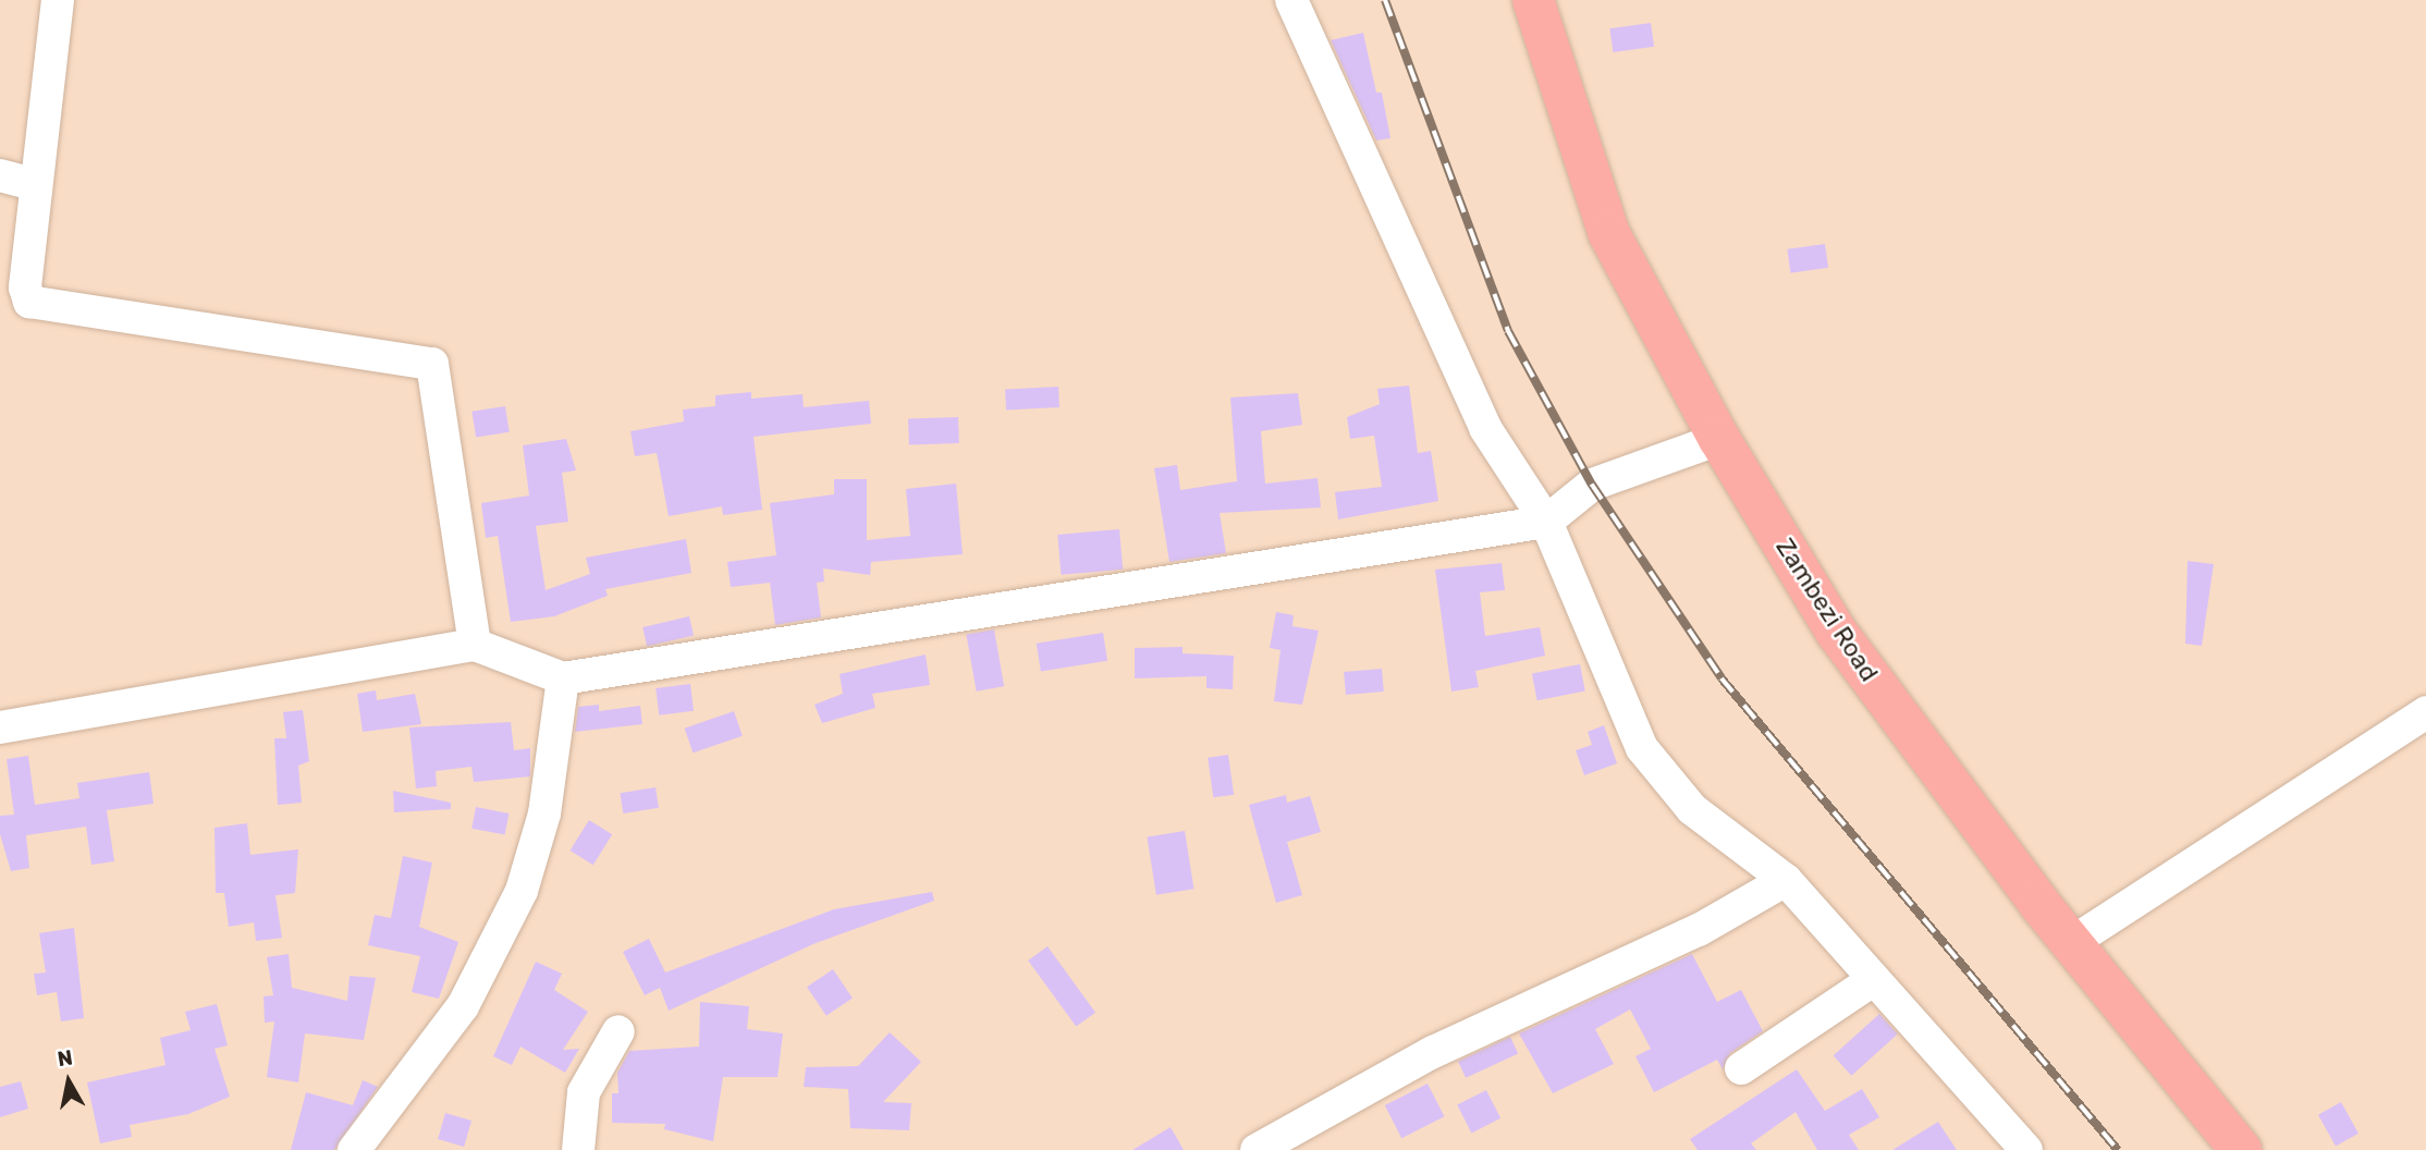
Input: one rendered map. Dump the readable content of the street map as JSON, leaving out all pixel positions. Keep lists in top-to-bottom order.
{
  "streets": {
    "main road": ["Zambezi Road"]
  },
  "north": "top"
}
